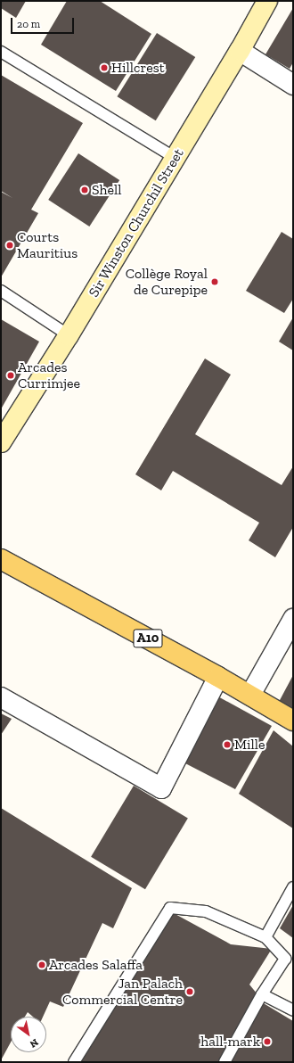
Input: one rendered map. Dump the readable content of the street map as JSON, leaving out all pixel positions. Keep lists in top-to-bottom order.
{
  "streets": {
    "main road": ["A10"],
    "street": ["Sir Winston Churchil Street"]
  },
  "places": [
    "Hillcrest",
    "Shell",
    "Courts Mauritius",
    "Collège Royal de Curepipe",
    "Arcades Currimjee",
    "Mille",
    "Arcades Salaffa",
    "Jan Palach Commercial Centre",
    "hall-mark"
  ],
  "scale_bar": "20 m",
  "north": "bottom right"
}
